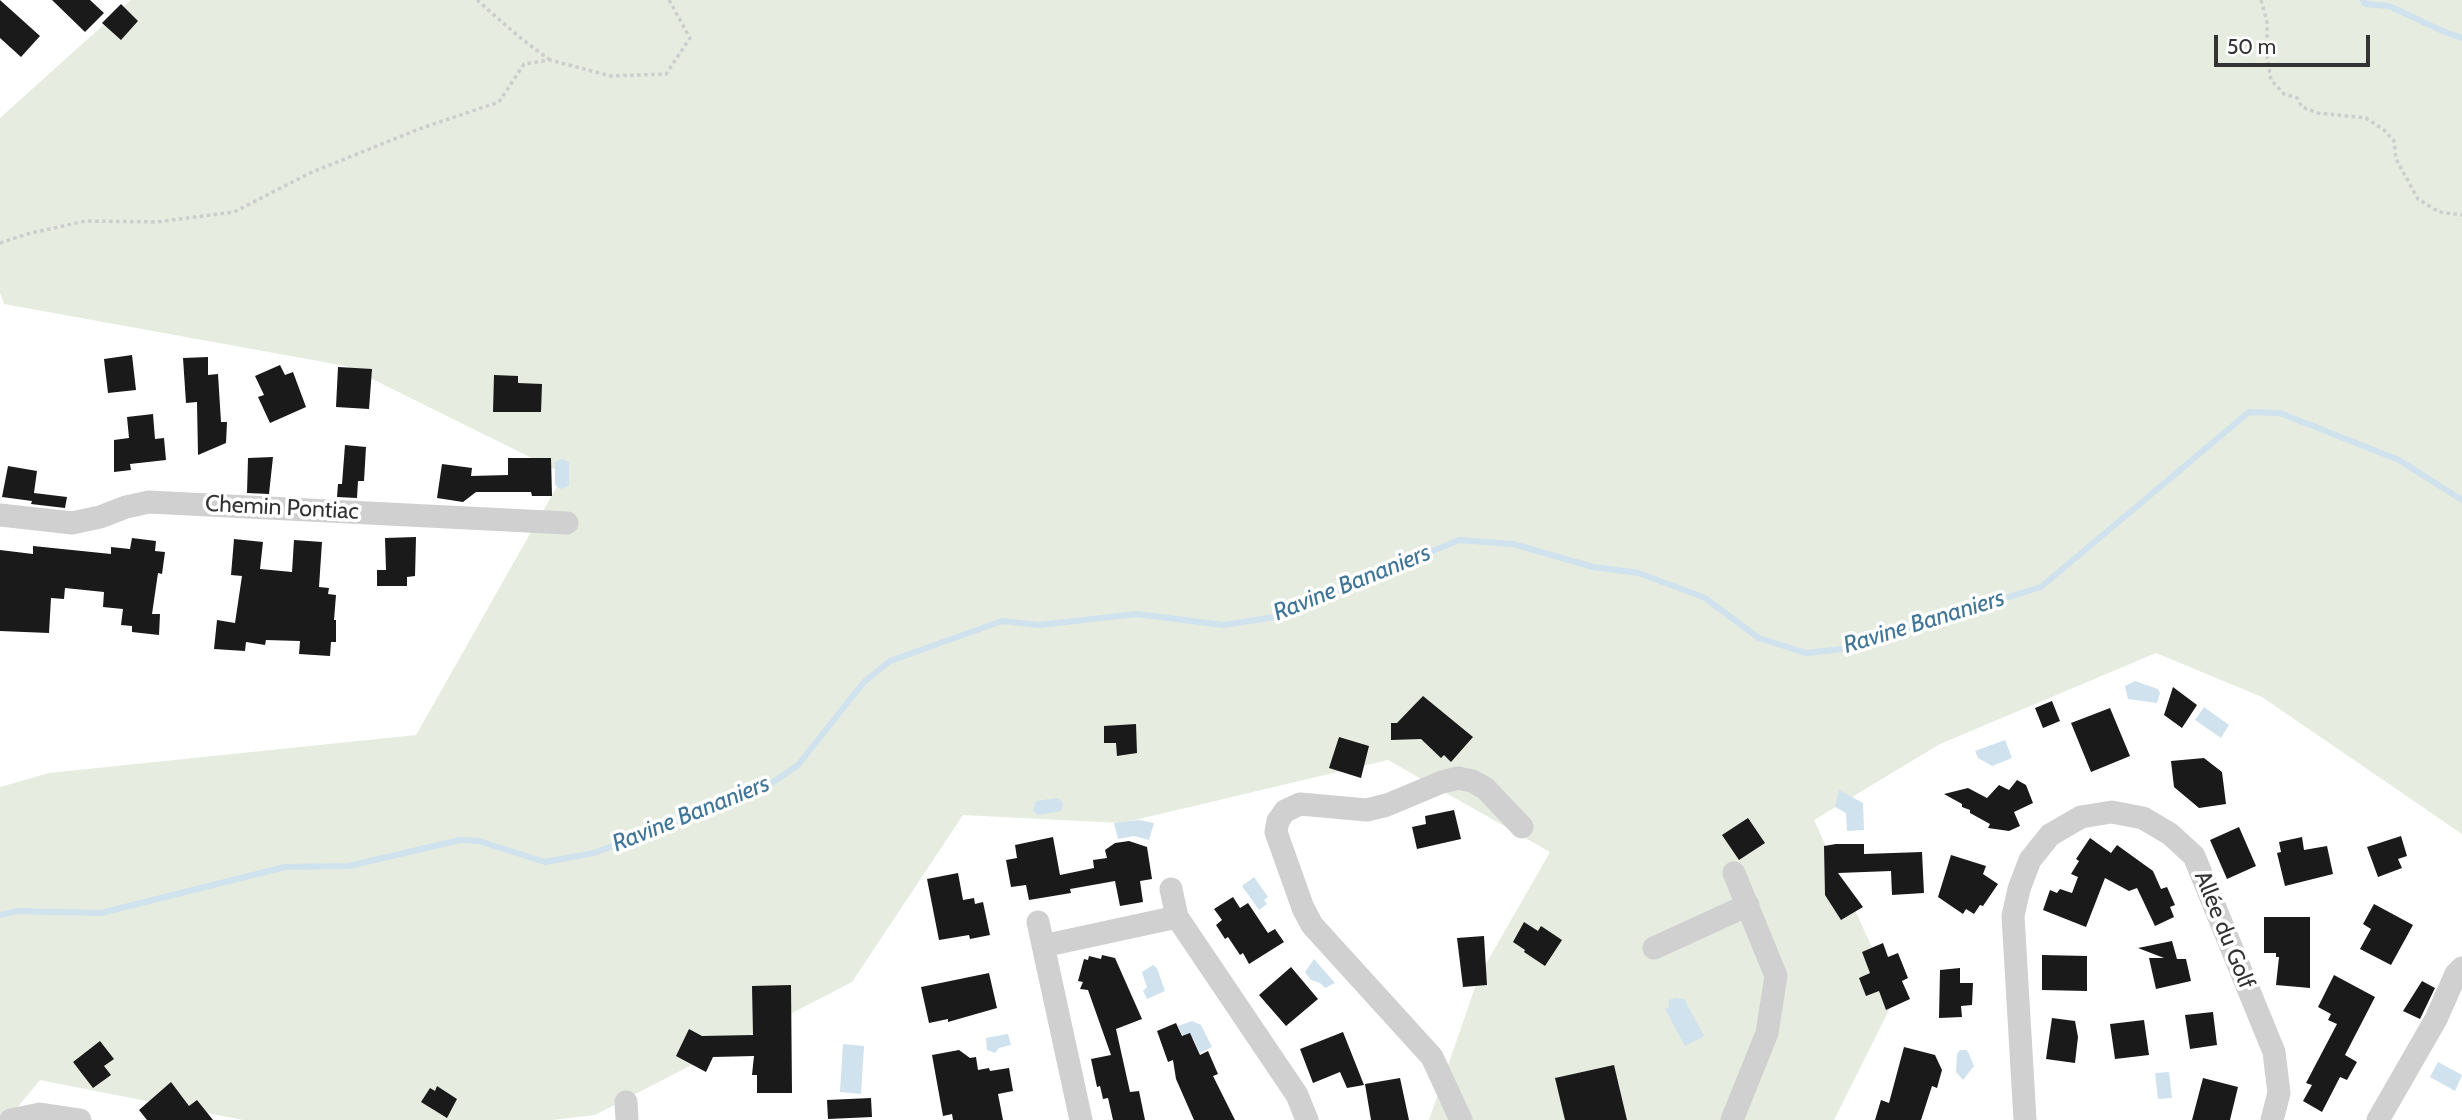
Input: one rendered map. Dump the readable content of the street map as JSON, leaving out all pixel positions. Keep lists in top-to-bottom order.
{
  "streets": {
    "street": ["Chemin Pontiac", "Allée du Golf"]
  },
  "water": ["Ravine Bananiers"],
  "scale_bar": "50 m"
}
